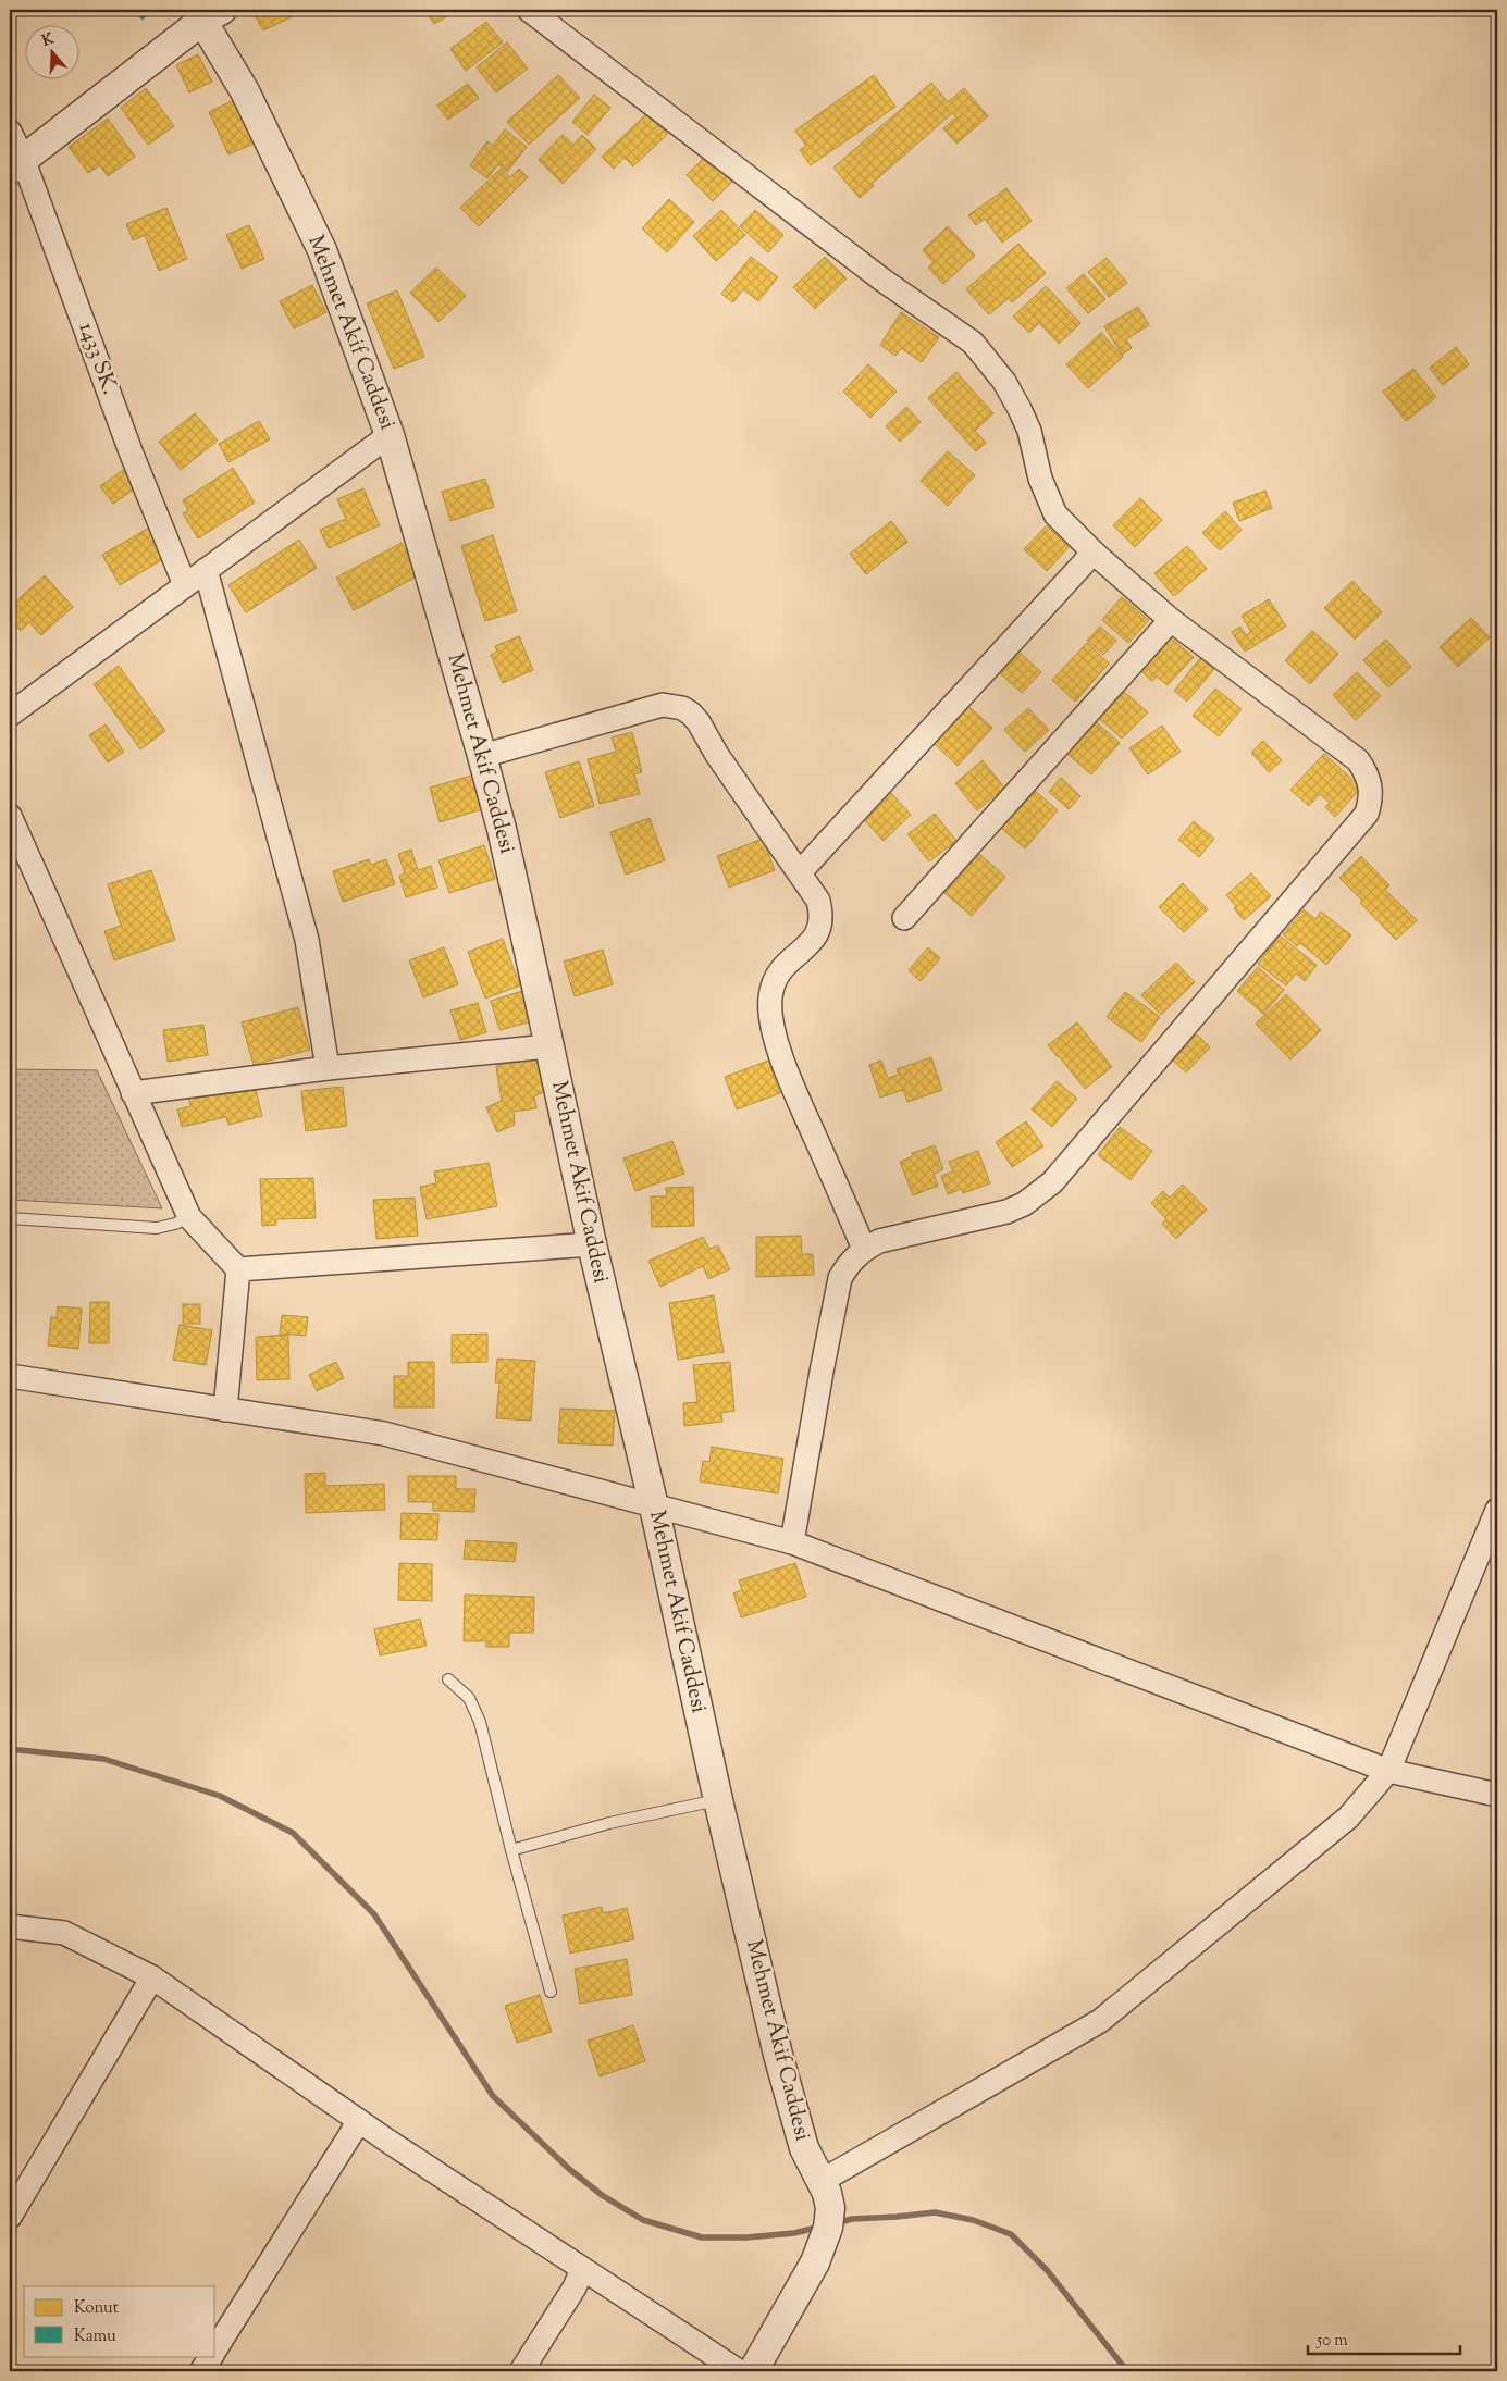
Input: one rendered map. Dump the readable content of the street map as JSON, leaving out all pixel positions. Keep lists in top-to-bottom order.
{
  "streets": {
    "street": ["Mehmet Akif Caddesi", "1433 SK."]
  },
  "legend": ["Konut", "Kamu"],
  "scale_bar": "50 m",
  "north": "top"
}
